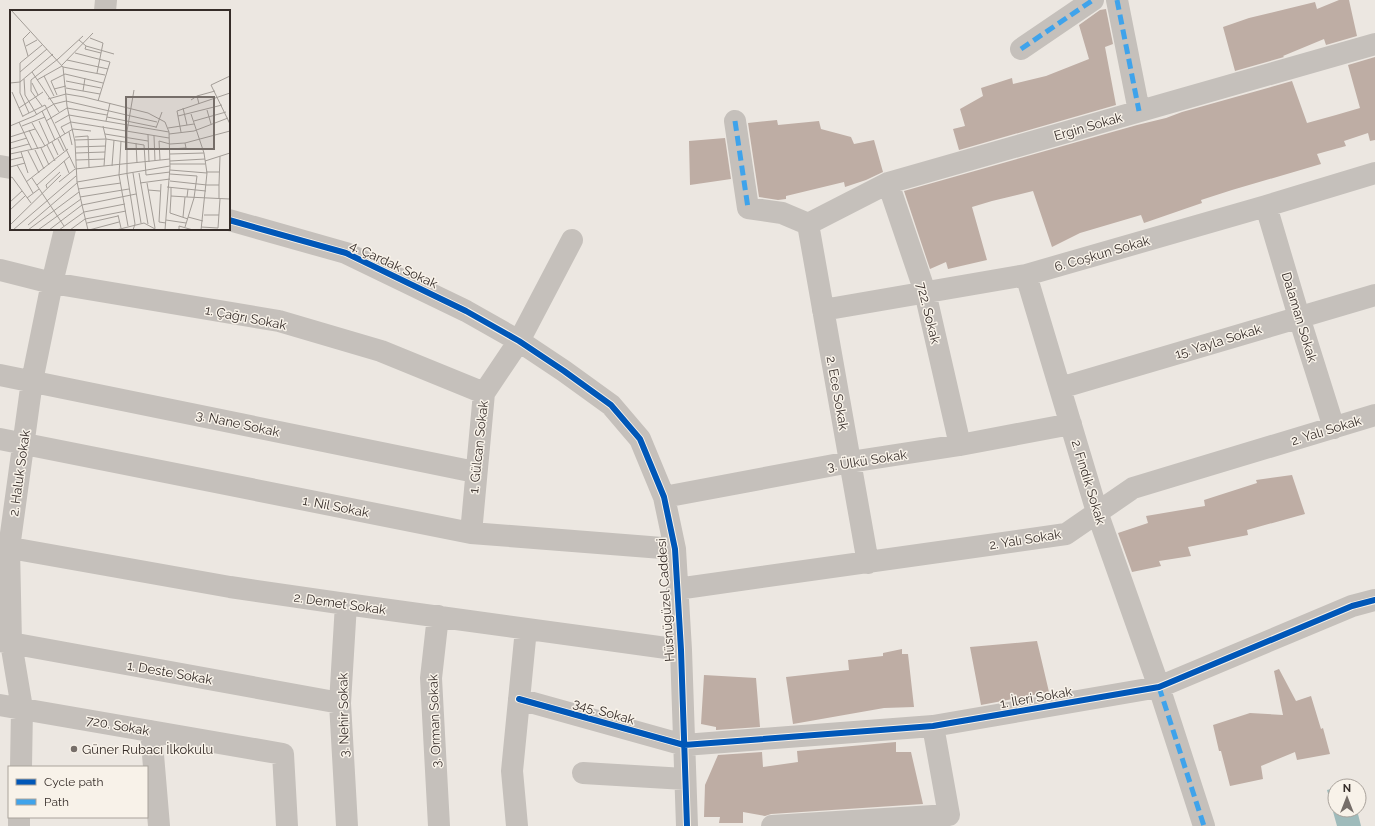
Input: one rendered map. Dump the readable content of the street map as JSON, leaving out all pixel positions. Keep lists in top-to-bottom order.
{
  "streets": {
    "street": [
      "Ergin Sokak",
      "6. Coşkun Sokak",
      "4. Çardak Sokak",
      "722. Sokak",
      "1. Çağrı Sokak",
      "Dalaman Sokak",
      "15. Yayla Sokak",
      "2. Ece Sokak",
      "3. Nane Sokak",
      "2. Yalı Sokak",
      "1. Gülcan Sokak",
      "3. Ülkü Sokak",
      "2. Haluk Sokak",
      "2. Fındık Sokak",
      "1. Nil Sokak",
      "Hüsnügüzel Caddesi",
      "2. Demet Sokak",
      "1. Deste Sokak",
      "1. İleri Sokak",
      "345. Sokak",
      "3. Nehir Sokak",
      "3. Orman Sokak",
      "720. Sokak"
    ]
  },
  "crossings": [
    ["Ergin Sokak", "722. Sokak"],
    ["Ergin Sokak", "2. Ece Sokak"],
    ["6. Coşkun Sokak", "722. Sokak"],
    ["6. Coşkun Sokak", "Dalaman Sokak"],
    ["6. Coşkun Sokak", "2. Ece Sokak"],
    ["6. Coşkun Sokak", "2. Fındık Sokak"],
    ["4. Çardak Sokak", "1. Gülcan Sokak"],
    ["4. Çardak Sokak", "Hüsnügüzel Caddesi"],
    ["722. Sokak", "3. Ülkü Sokak"],
    ["1. Çağrı Sokak", "1. Gülcan Sokak"],
    ["1. Çağrı Sokak", "2. Haluk Sokak"],
    ["Dalaman Sokak", "15. Yayla Sokak"],
    ["Dalaman Sokak", "2. Yalı Sokak"],
    ["15. Yayla Sokak", "2. Fındık Sokak"],
    ["2. Ece Sokak", "2. Yalı Sokak"],
    ["2. Ece Sokak", "3. Ülkü Sokak"],
    ["3. Nane Sokak", "1. Gülcan Sokak"],
    ["3. Nane Sokak", "2. Haluk Sokak"],
    ["2. Yalı Sokak", "2. Fındık Sokak"],
    ["2. Yalı Sokak", "Hüsnügüzel Caddesi"],
    ["1. Gülcan Sokak", "1. Nil Sokak"],
    ["1. Gülcan Sokak", "Hüsnügüzel Caddesi"],
    ["3. Ülkü Sokak", "2. Fındık Sokak"],
    ["3. Ülkü Sokak", "Hüsnügüzel Caddesi"],
    ["2. Haluk Sokak", "1. Nil Sokak"],
    ["2. Haluk Sokak", "2. Demet Sokak"],
    ["2. Haluk Sokak", "1. Deste Sokak"],
    ["2. Haluk Sokak", "720. Sokak"],
    ["2. Fındık Sokak", "1. İleri Sokak"],
    ["1. Nil Sokak", "Hüsnügüzel Caddesi"],
    ["Hüsnügüzel Caddesi", "2. Demet Sokak"],
    ["Hüsnügüzel Caddesi", "1. İleri Sokak"],
    ["Hüsnügüzel Caddesi", "345. Sokak"],
    ["2. Demet Sokak", "3. Nehir Sokak"],
    ["2. Demet Sokak", "3. Orman Sokak"],
    ["1. Deste Sokak", "3. Nehir Sokak"],
    ["1. İleri Sokak", "345. Sokak"]
  ],
  "places": ["Güner Rubacı İlkokulu"],
  "legend": ["Cycle path", "Path"],
  "north": "top"
}
